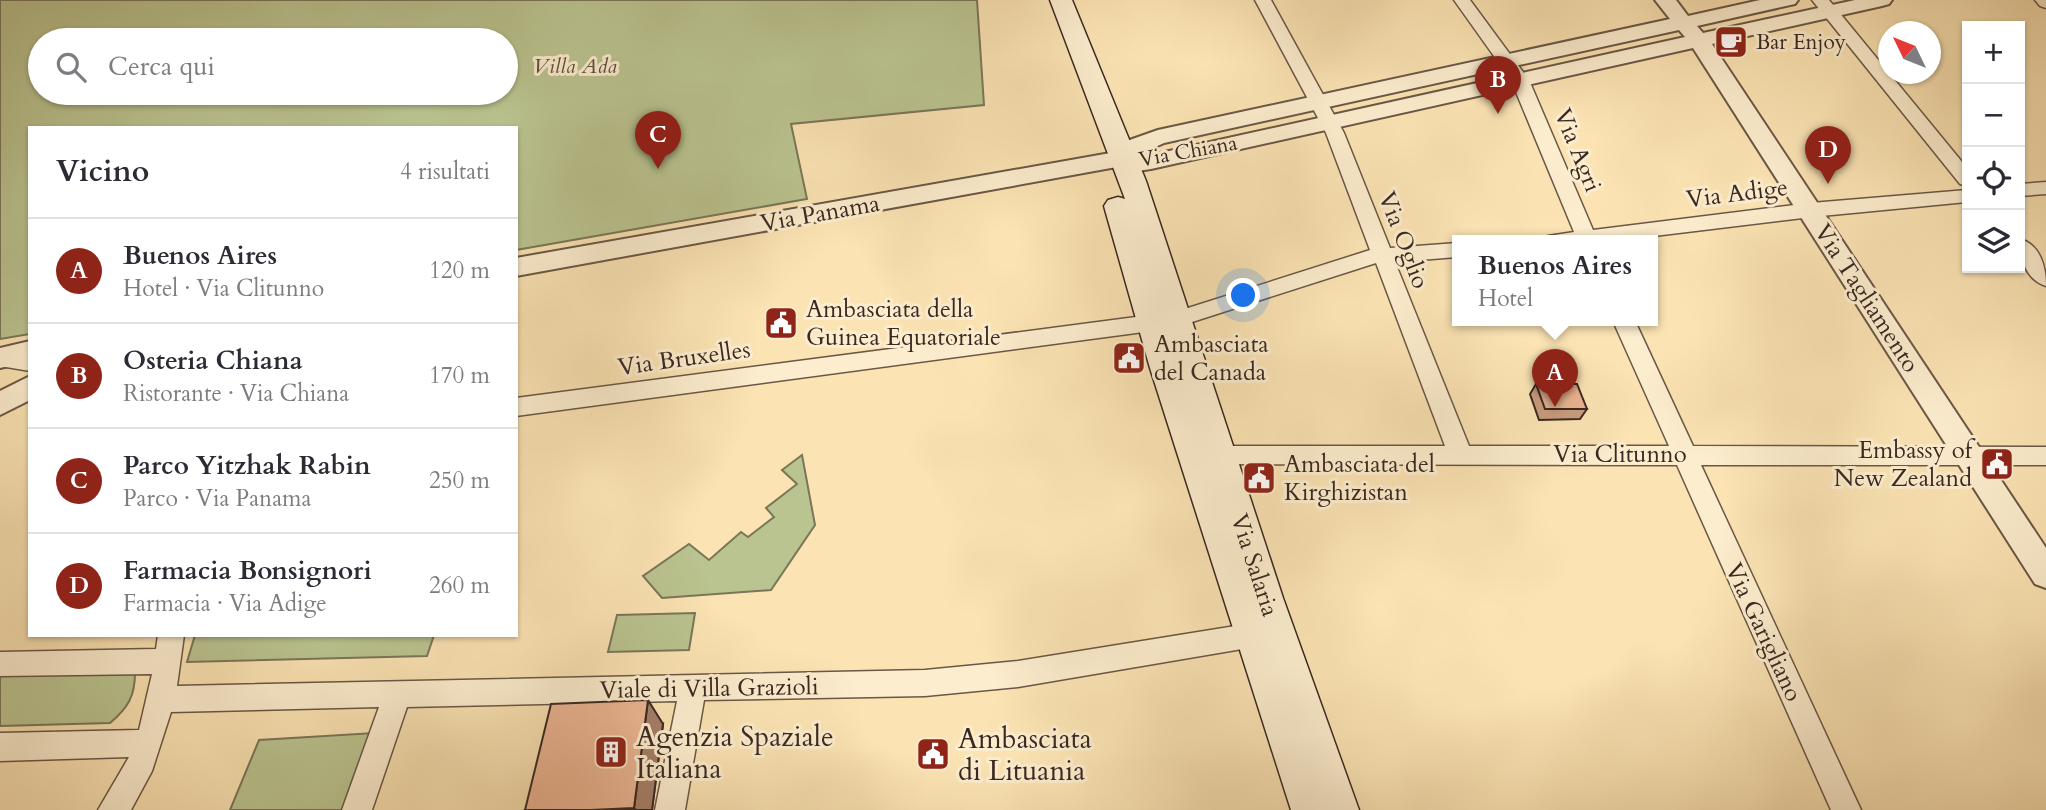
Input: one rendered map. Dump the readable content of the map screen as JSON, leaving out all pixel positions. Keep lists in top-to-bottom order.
{
  "streets": {
    "main road": ["Via Salaria"],
    "street": [
      "Via Agri",
      "Via Chiana",
      "Via Adige",
      "Via Panama",
      "Via Oglio",
      "Via Tagliamento",
      "Via Bruxelles",
      "Via Clitunno",
      "Via Garigliano",
      "Viale di Villa Grazioli"
    ]
  },
  "crossings": [
    ["Via Agri", "Via Chiana"],
    ["Via Chiana", "Via Panama"],
    ["Via Chiana", "Via Oglio"],
    ["Via Chiana", "Via Tagliamento"],
    ["Via Chiana", "Via Salaria"],
    ["Via Adige", "Via Tagliamento"],
    ["Via Panama", "Via Salaria"],
    ["Via Oglio", "Via Clitunno"],
    ["Via Tagliamento", "Via Clitunno"],
    ["Via Bruxelles", "Via Salaria"],
    ["Via Clitunno", "Via Salaria"],
    ["Via Clitunno", "Via Garigliano"],
    ["Via Salaria", "Viale di Villa Grazioli"]
  ],
  "parks": ["Villa Ada"],
  "places": {
    "cafe": ["Bar Enjoy"],
    "public building": [
      "Ambasciata della Guinea Equatoriale",
      "Ambasciata del Canada",
      "Embassy of New Zealand",
      "Ambasciata del Kirghizistan",
      "Ambasciata di Lituania"
    ],
    "building": ["Agenzia Spaziale Italiana"]
  },
  "north": "top left",
  "page": {
    "map_buttons": ["+", "−"],
    "search": "Cerca qui",
    "pins": [
      "B",
      "C",
      "D",
      "A"
    ],
    "heading": ["Vicino", "4 risultati"],
    "list": [
      {
        "mark": "A",
        "name": "Buenos Aires",
        "note": "Hotel · Via Clitunno",
        "value": "120 m"
      },
      {
        "mark": "B",
        "name": "Osteria Chiana",
        "note": "Ristorante · Via Chiana",
        "value": "170 m"
      },
      {
        "mark": "C",
        "name": "Parco Yitzhak Rabin",
        "note": "Parco · Via Panama",
        "value": "250 m"
      },
      {
        "mark": "D",
        "name": "Farmacia Bonsignori",
        "note": "Farmacia · Via Adige",
        "value": "260 m"
      }
    ],
    "popup": ["Buenos Aires", "Hotel"]
  }
}
